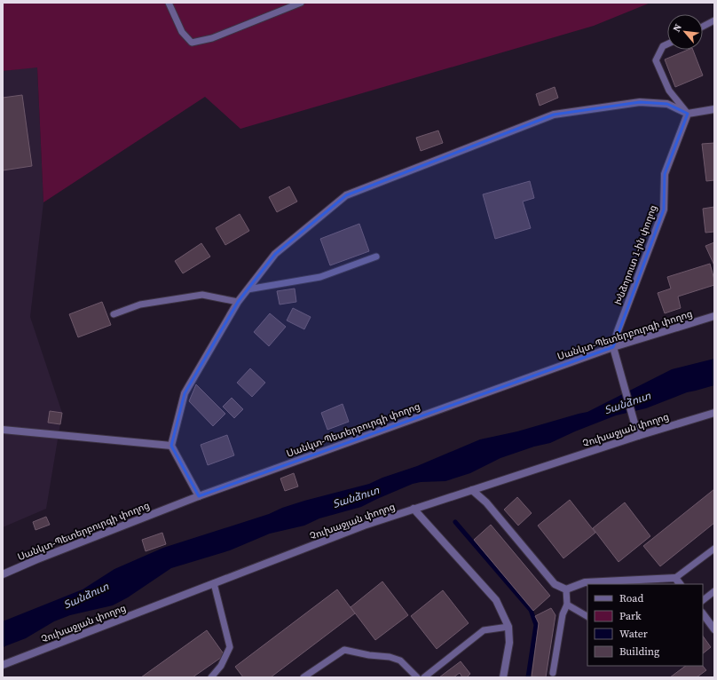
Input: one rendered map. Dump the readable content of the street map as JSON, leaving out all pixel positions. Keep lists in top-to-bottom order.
{
  "streets": {
    "street": ["Խնձորուտ 1-ին փողոց", "Սանկտ-Պետերբուրգի փողոց", "Չուխաջյան փողոց"]
  },
  "crossings": [
    ["Խնձորուտ 1-ին փողոց", "Սանկտ-Պետերբուրգի փողոց"]
  ],
  "water": ["Տանձուտ"],
  "legend": [
    "Road",
    "Park",
    "Water",
    "Building"
  ],
  "north": "top left"
}
